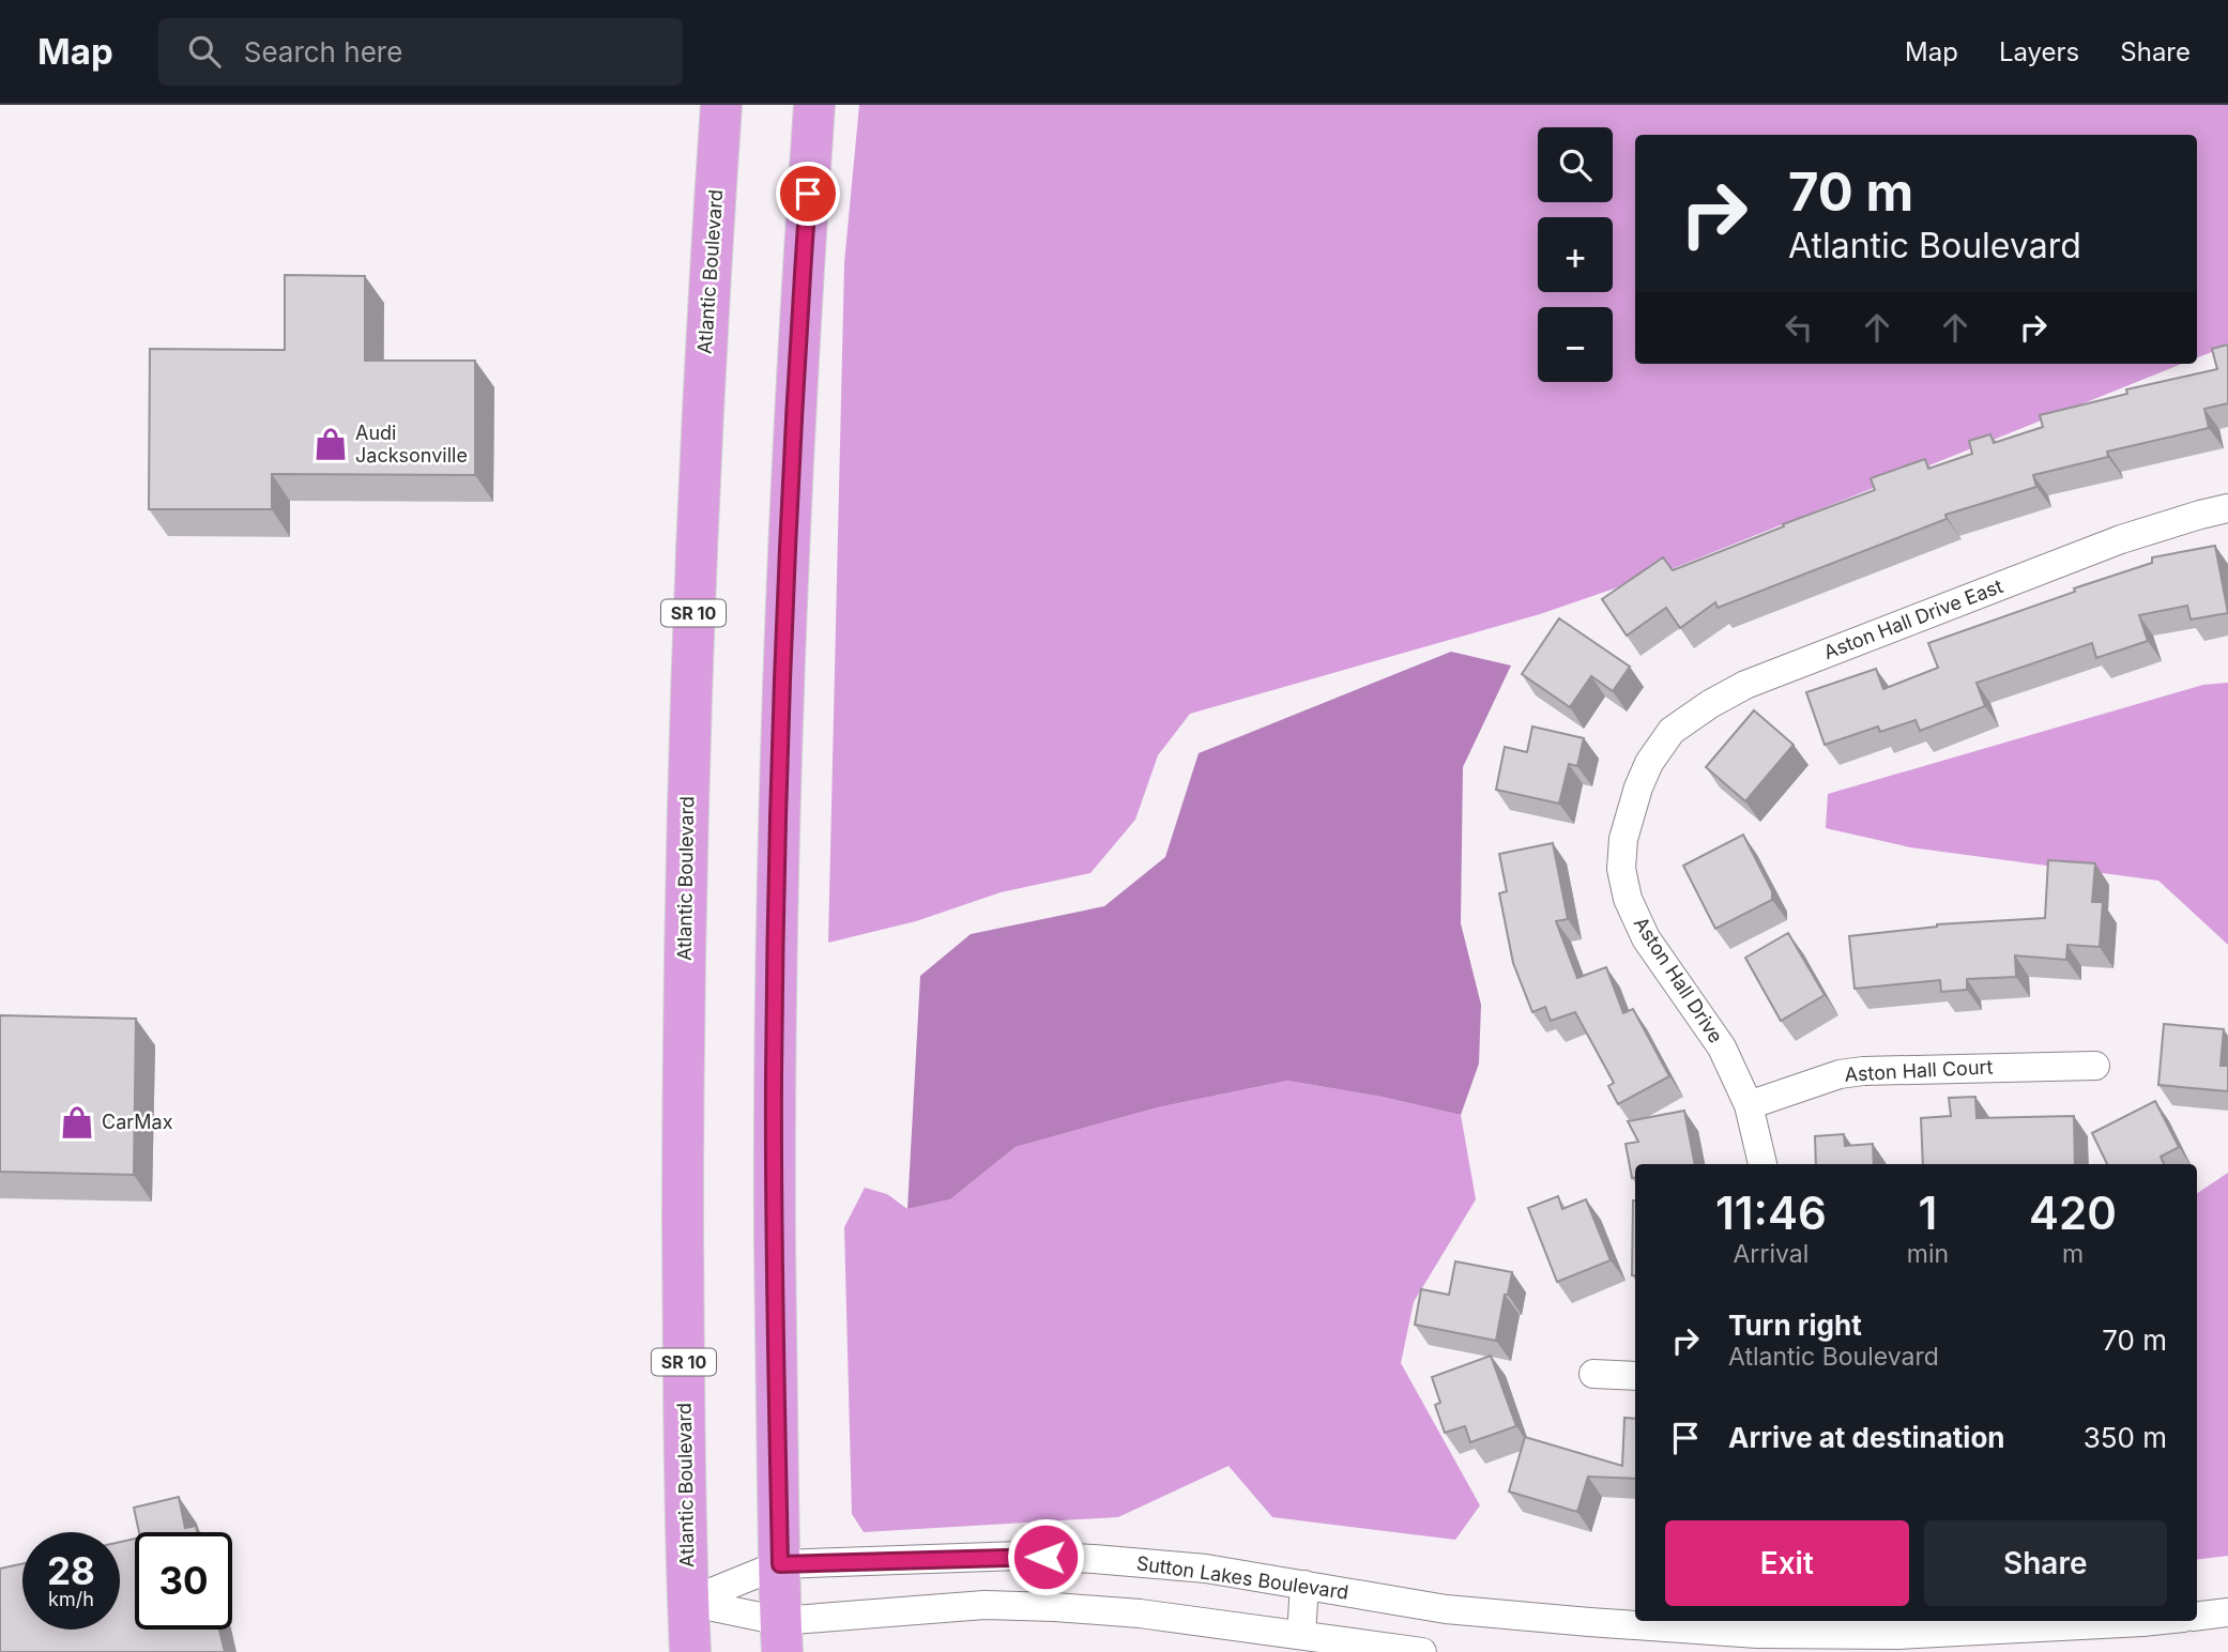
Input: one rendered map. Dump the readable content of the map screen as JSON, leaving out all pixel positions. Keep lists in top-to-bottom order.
{
  "streets": {
    "highway": ["Atlantic Boulevard", "SR 10"],
    "street": [
      "Aston Hall Drive East",
      "Aston Hall Drive",
      "Aston Hall Court",
      "Sutton Lakes Boulevard"
    ]
  },
  "crossings": [
    ["Atlantic Boulevard", "Sutton Lakes Boulevard"],
    ["Aston Hall Drive East", "Aston Hall Drive"],
    ["Aston Hall Drive", "Aston Hall Court"]
  ],
  "places": {
    "shop": ["Audi Jacksonville", "CarMax"]
  },
  "page": {
    "header": "Map",
    "search": "Search here",
    "nav": ["Map", "Layers", "Share"],
    "map_buttons": ["+", "−"],
    "turn": ["70 m", "Atlantic Boulevard"],
    "eta": [
      "11:46",
      "Arrival",
      "1",
      "min",
      "420",
      "m"
    ],
    "list": [
      {
        "name": "Turn right",
        "note": "Atlantic Boulevard",
        "value": "70 m"
      },
      {
        "name": "Arrive at destination",
        "value": "350 m"
      }
    ],
    "buttons": ["Exit", "Share"],
    "speed": "28 km/h",
    "limit": "30"
  }
}
